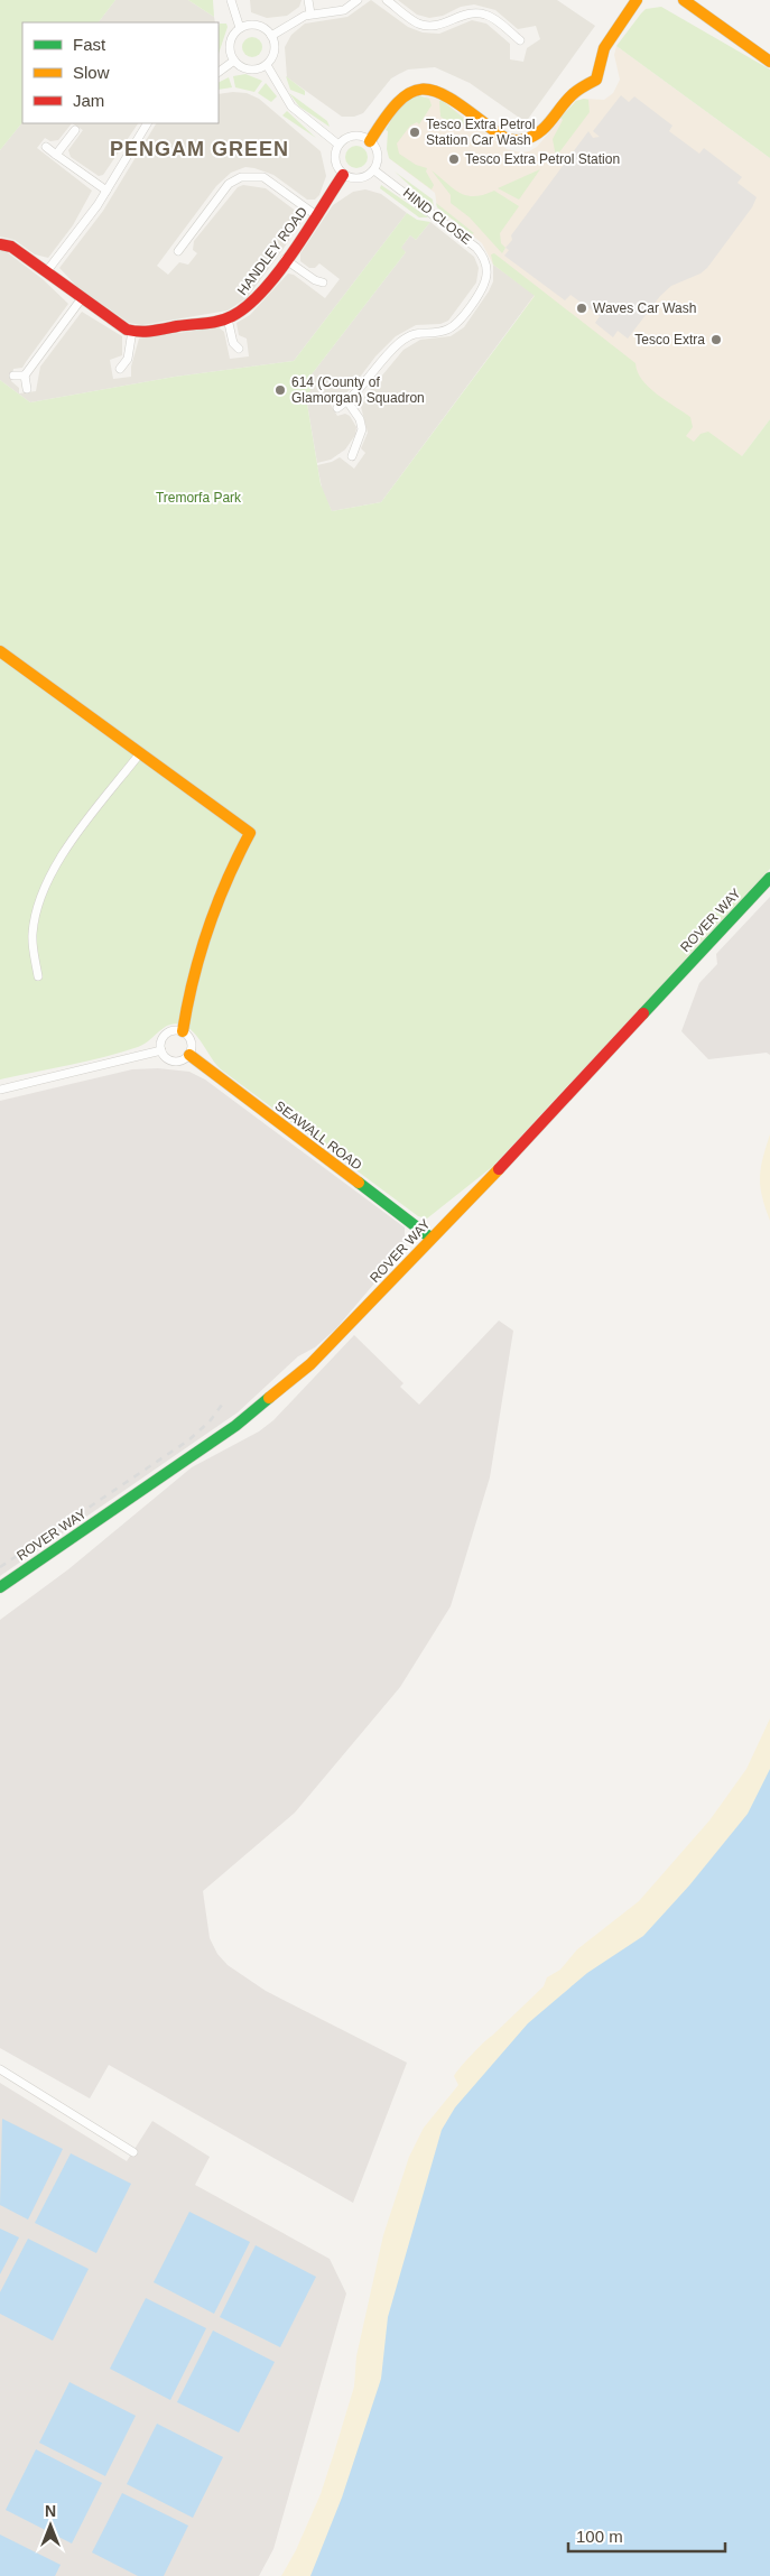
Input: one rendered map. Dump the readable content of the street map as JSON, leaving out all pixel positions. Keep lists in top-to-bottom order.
{
  "streets": {
    "street": [
      "HIND CLOSE",
      "HANDLEY ROAD",
      "ROVER WAY",
      "SEAWALL ROAD"
    ]
  },
  "crossings": [
    ["HIND CLOSE", "HANDLEY ROAD"],
    ["ROVER WAY", "SEAWALL ROAD"]
  ],
  "districts": ["PENGAM GREEN"],
  "parks": ["Tremorfa Park"],
  "places": [
    "Tesco Extra Petrol Station Car Wash",
    "Tesco Extra Petrol Station",
    "Waves Car Wash",
    "Tesco Extra",
    "614 (County of Glamorgan) Squadron"
  ],
  "legend": ["Fast", "Slow", "Jam"],
  "scale_bar": "100 m",
  "north": "top"
}
